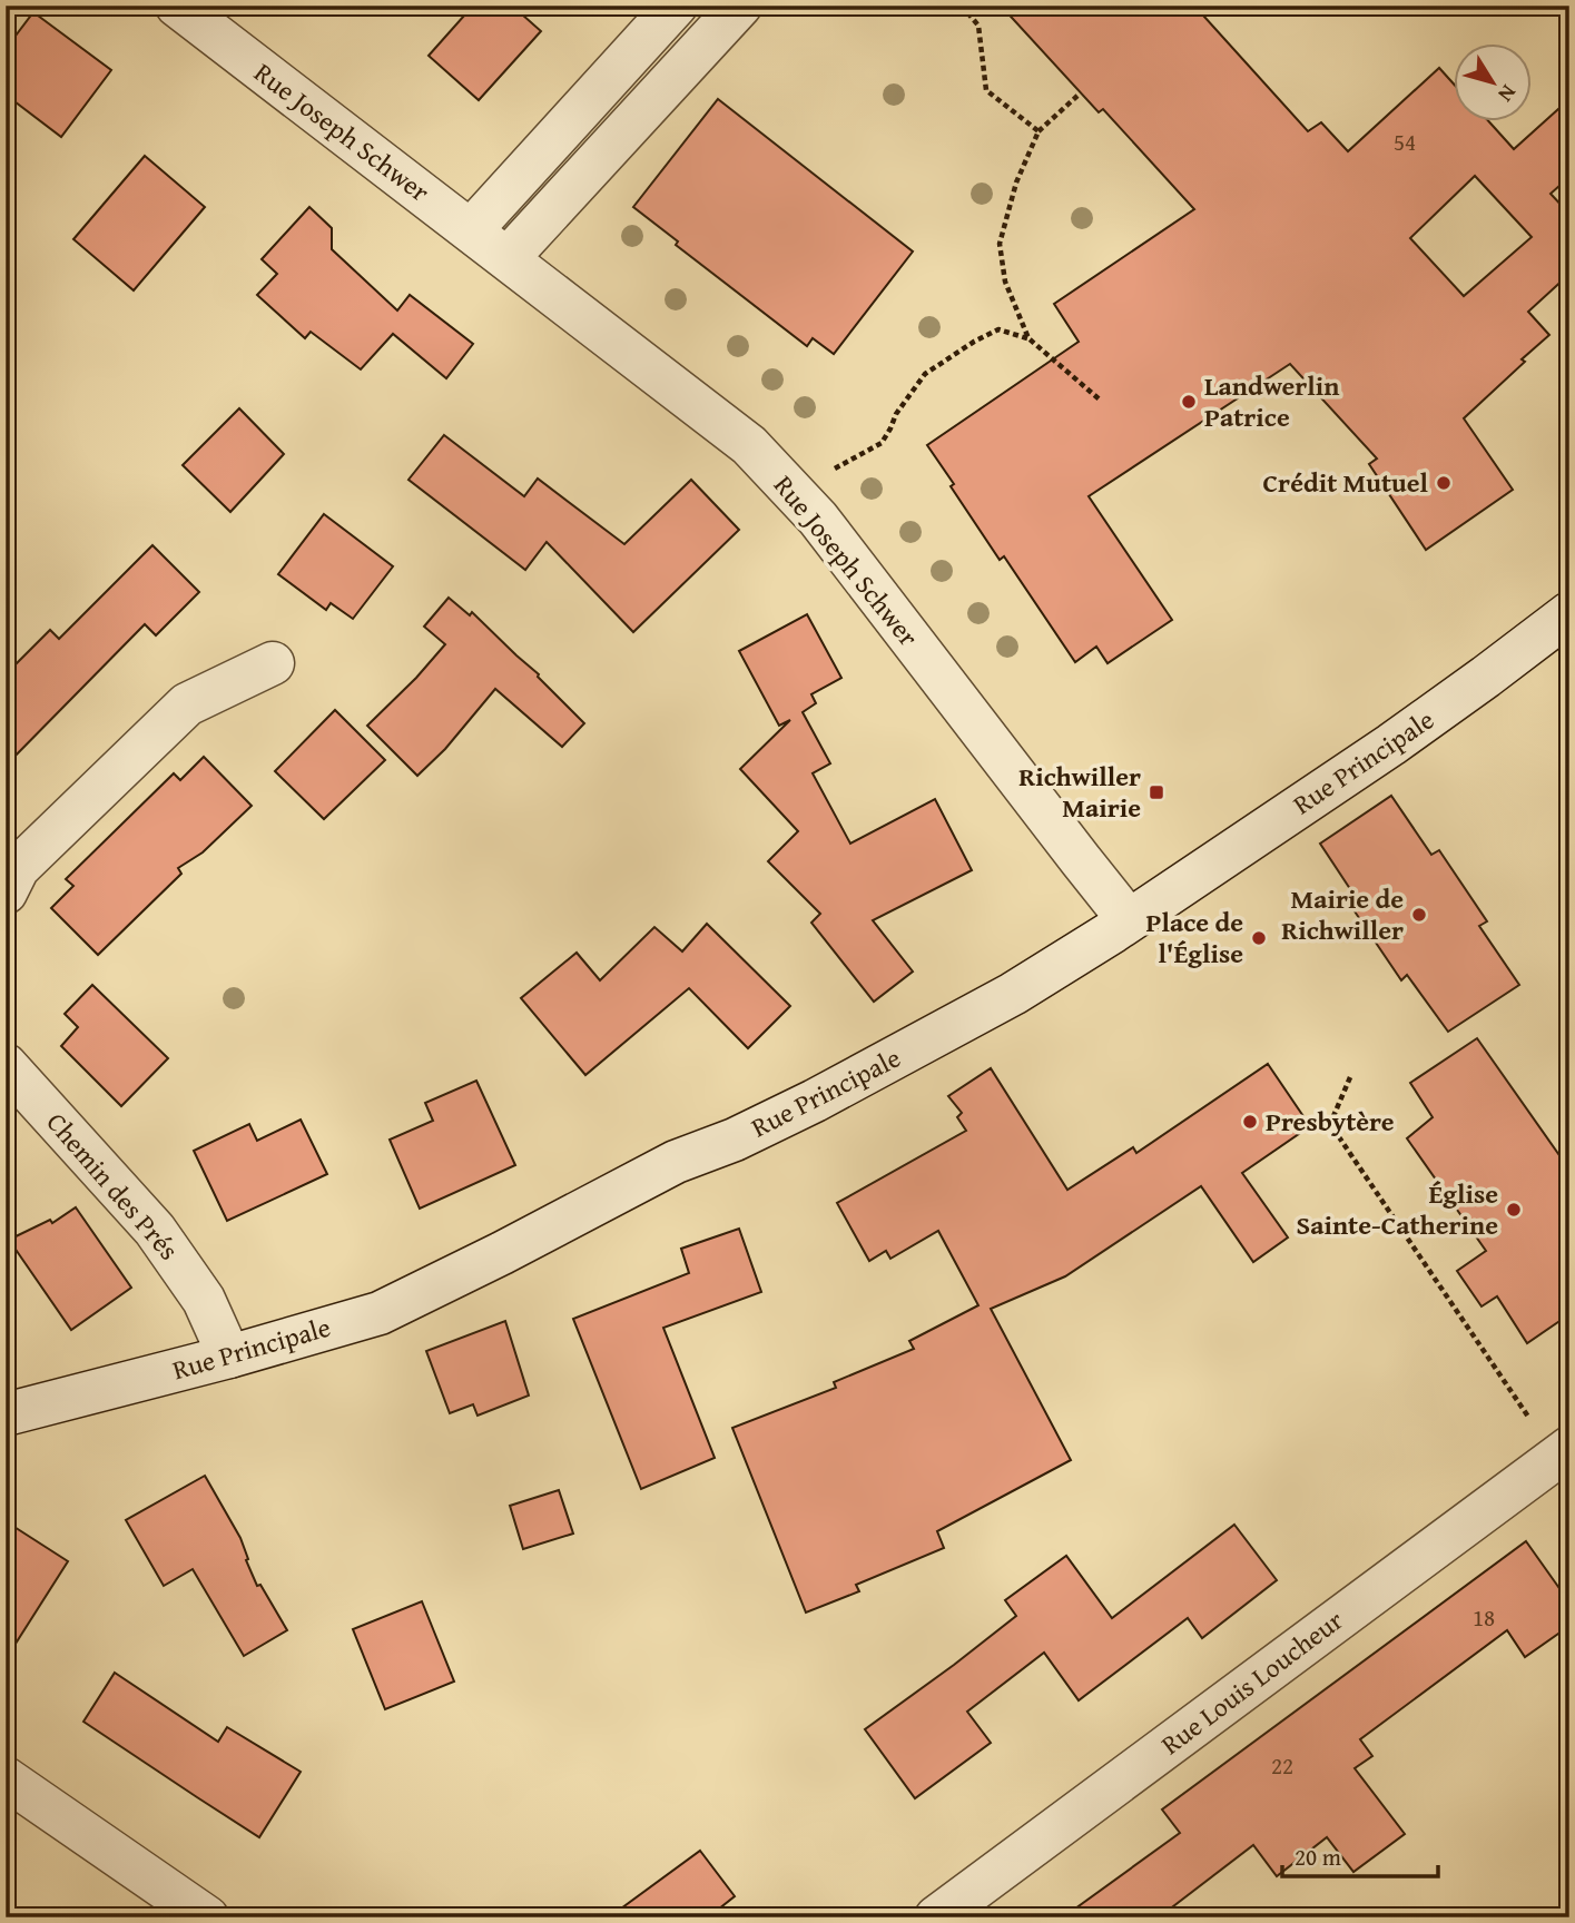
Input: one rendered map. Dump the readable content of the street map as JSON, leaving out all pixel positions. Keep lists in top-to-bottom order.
{
  "streets": {
    "street": [
      "Rue Joseph Schwer",
      "Rue Principale",
      "Chemin des Prés",
      "Rue Louis Loucheur"
    ]
  },
  "crossings": [
    ["Rue Joseph Schwer", "Rue Principale"],
    ["Rue Principale", "Chemin des Prés"]
  ],
  "places": {
    "other": [
      "Landwerlin Patrice",
      "Crédit Mutuel",
      "Mairie de Richwiller",
      "Place de l'Église",
      "Presbytère",
      "Église Sainte-Catherine"
    ],
    "transit": ["Richwiller Mairie"]
  },
  "house_numbers": ["54", "18", "22"],
  "scale_bar": "20 m",
  "north": "bottom right"
}
